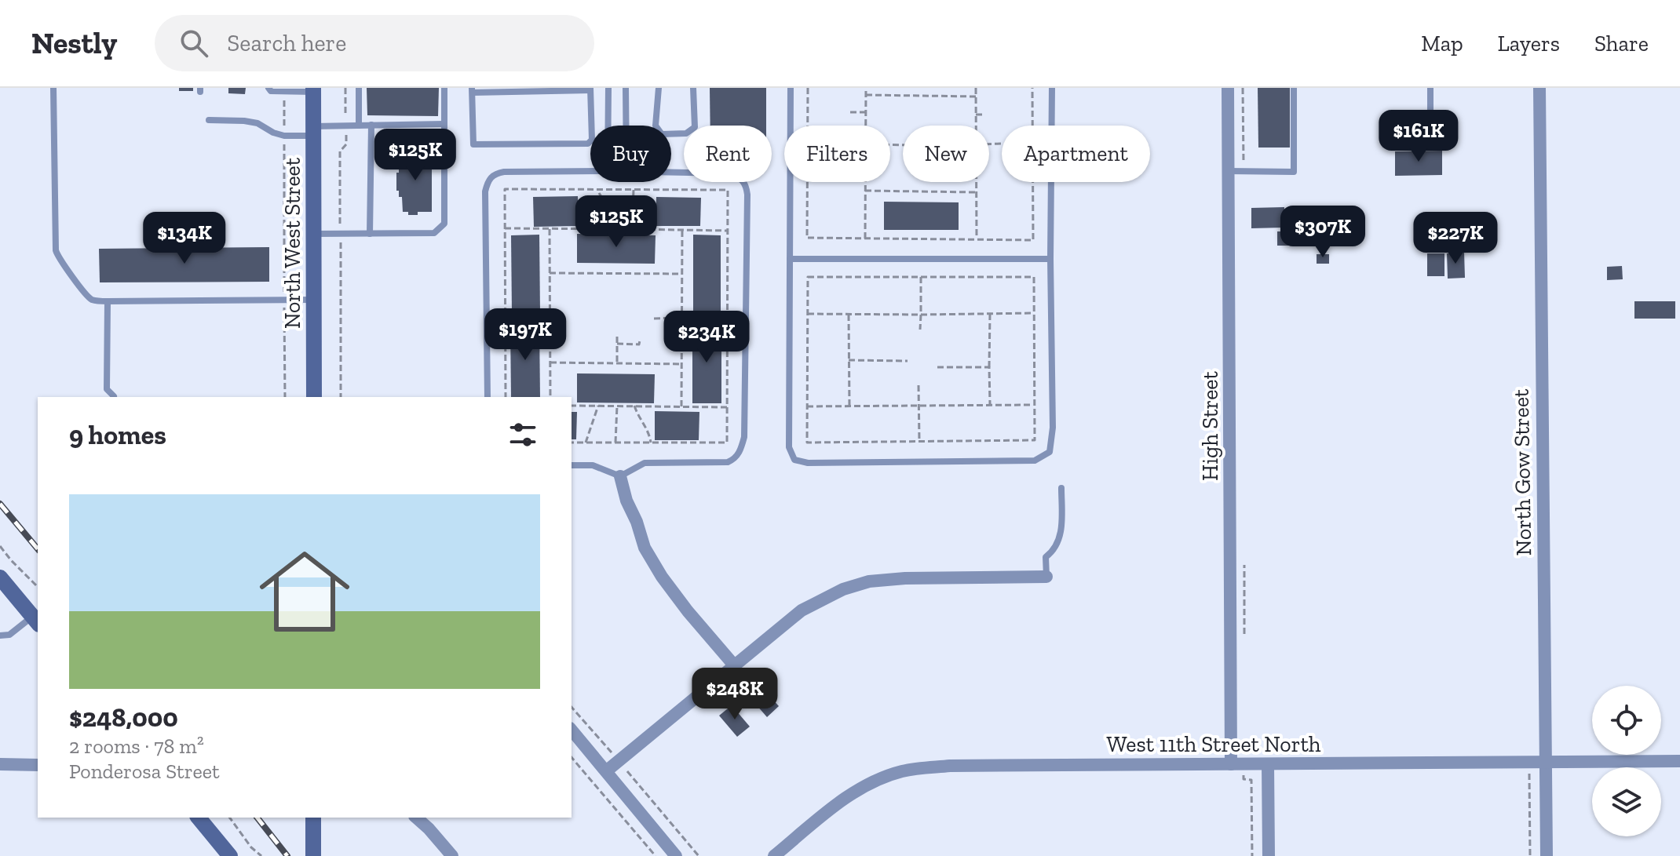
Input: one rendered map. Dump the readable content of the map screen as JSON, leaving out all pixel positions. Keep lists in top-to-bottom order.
{
  "streets": {
    "main road": ["North West Street"],
    "street": ["High Street", "North Gow Street", "West 11th Street North"]
  },
  "crossings": [
    ["High Street", "West 11th Street North"],
    ["North Gow Street", "West 11th Street North"]
  ],
  "page": {
    "header": "Nestly",
    "search": "Search here",
    "nav": ["Map", "Layers", "Share"],
    "price": [
      "$161K",
      "$125K",
      "$125K",
      "$307K",
      "$134K",
      "$227K",
      "$197K",
      "$234K",
      "$248K"
    ],
    "chip": [
      "Buy",
      "Rent",
      "Filters",
      "New",
      "Apartment"
    ],
    "heading": "9 homes",
    "list": [
      {
        "name": "$248,000",
        "note": "2 rooms · 78 m² · Ponderosa Street"
      }
    ]
  }
}
